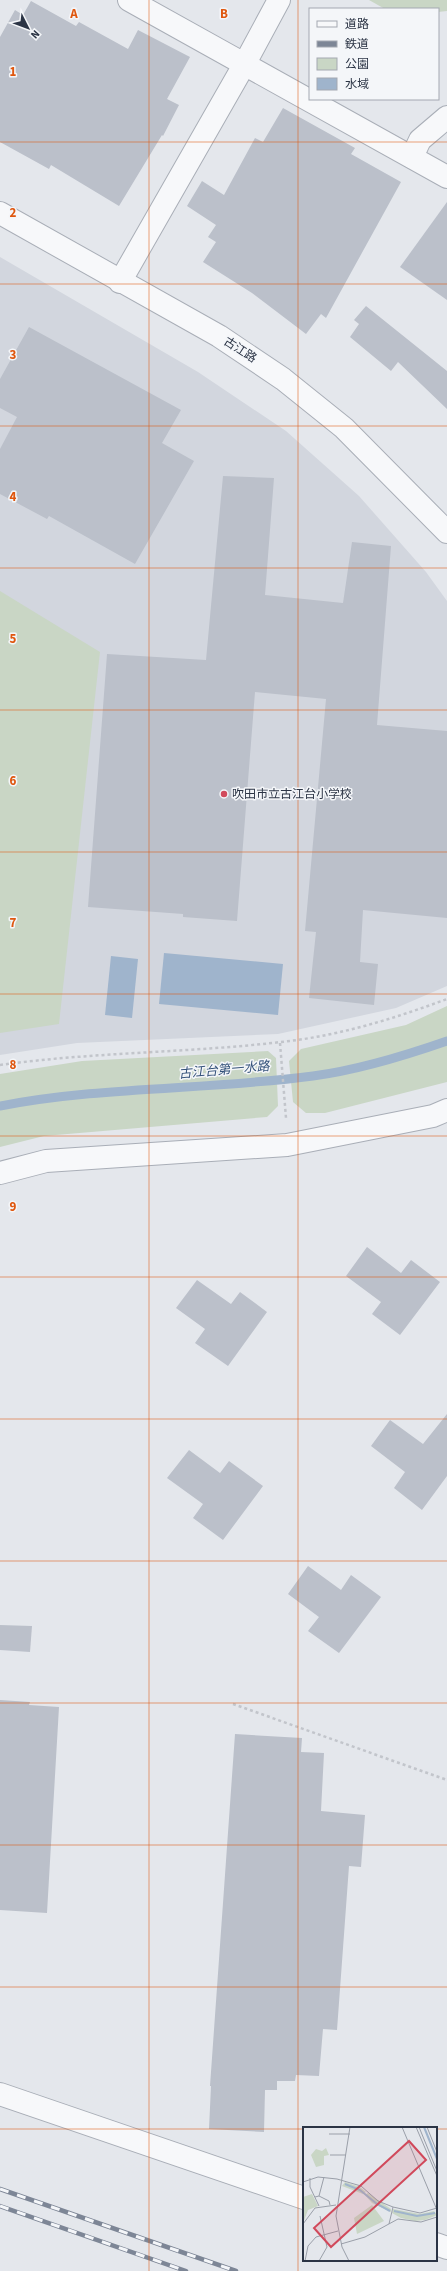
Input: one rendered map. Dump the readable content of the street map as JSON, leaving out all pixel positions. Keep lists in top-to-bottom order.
{
  "streets": {
    "street": ["古江路"]
  },
  "water": ["古江台第一水路"],
  "places": ["吹田市立古江台小学校"],
  "legend": [
    "道路",
    "鉄道",
    "公園",
    "水域"
  ],
  "north": "bottom right",
  "grid": {
    "columns": ["A", "B"],
    "rows": [
      "1",
      "2",
      "3",
      "4",
      "5",
      "6",
      "7",
      "8",
      "9"
    ]
  }
}
